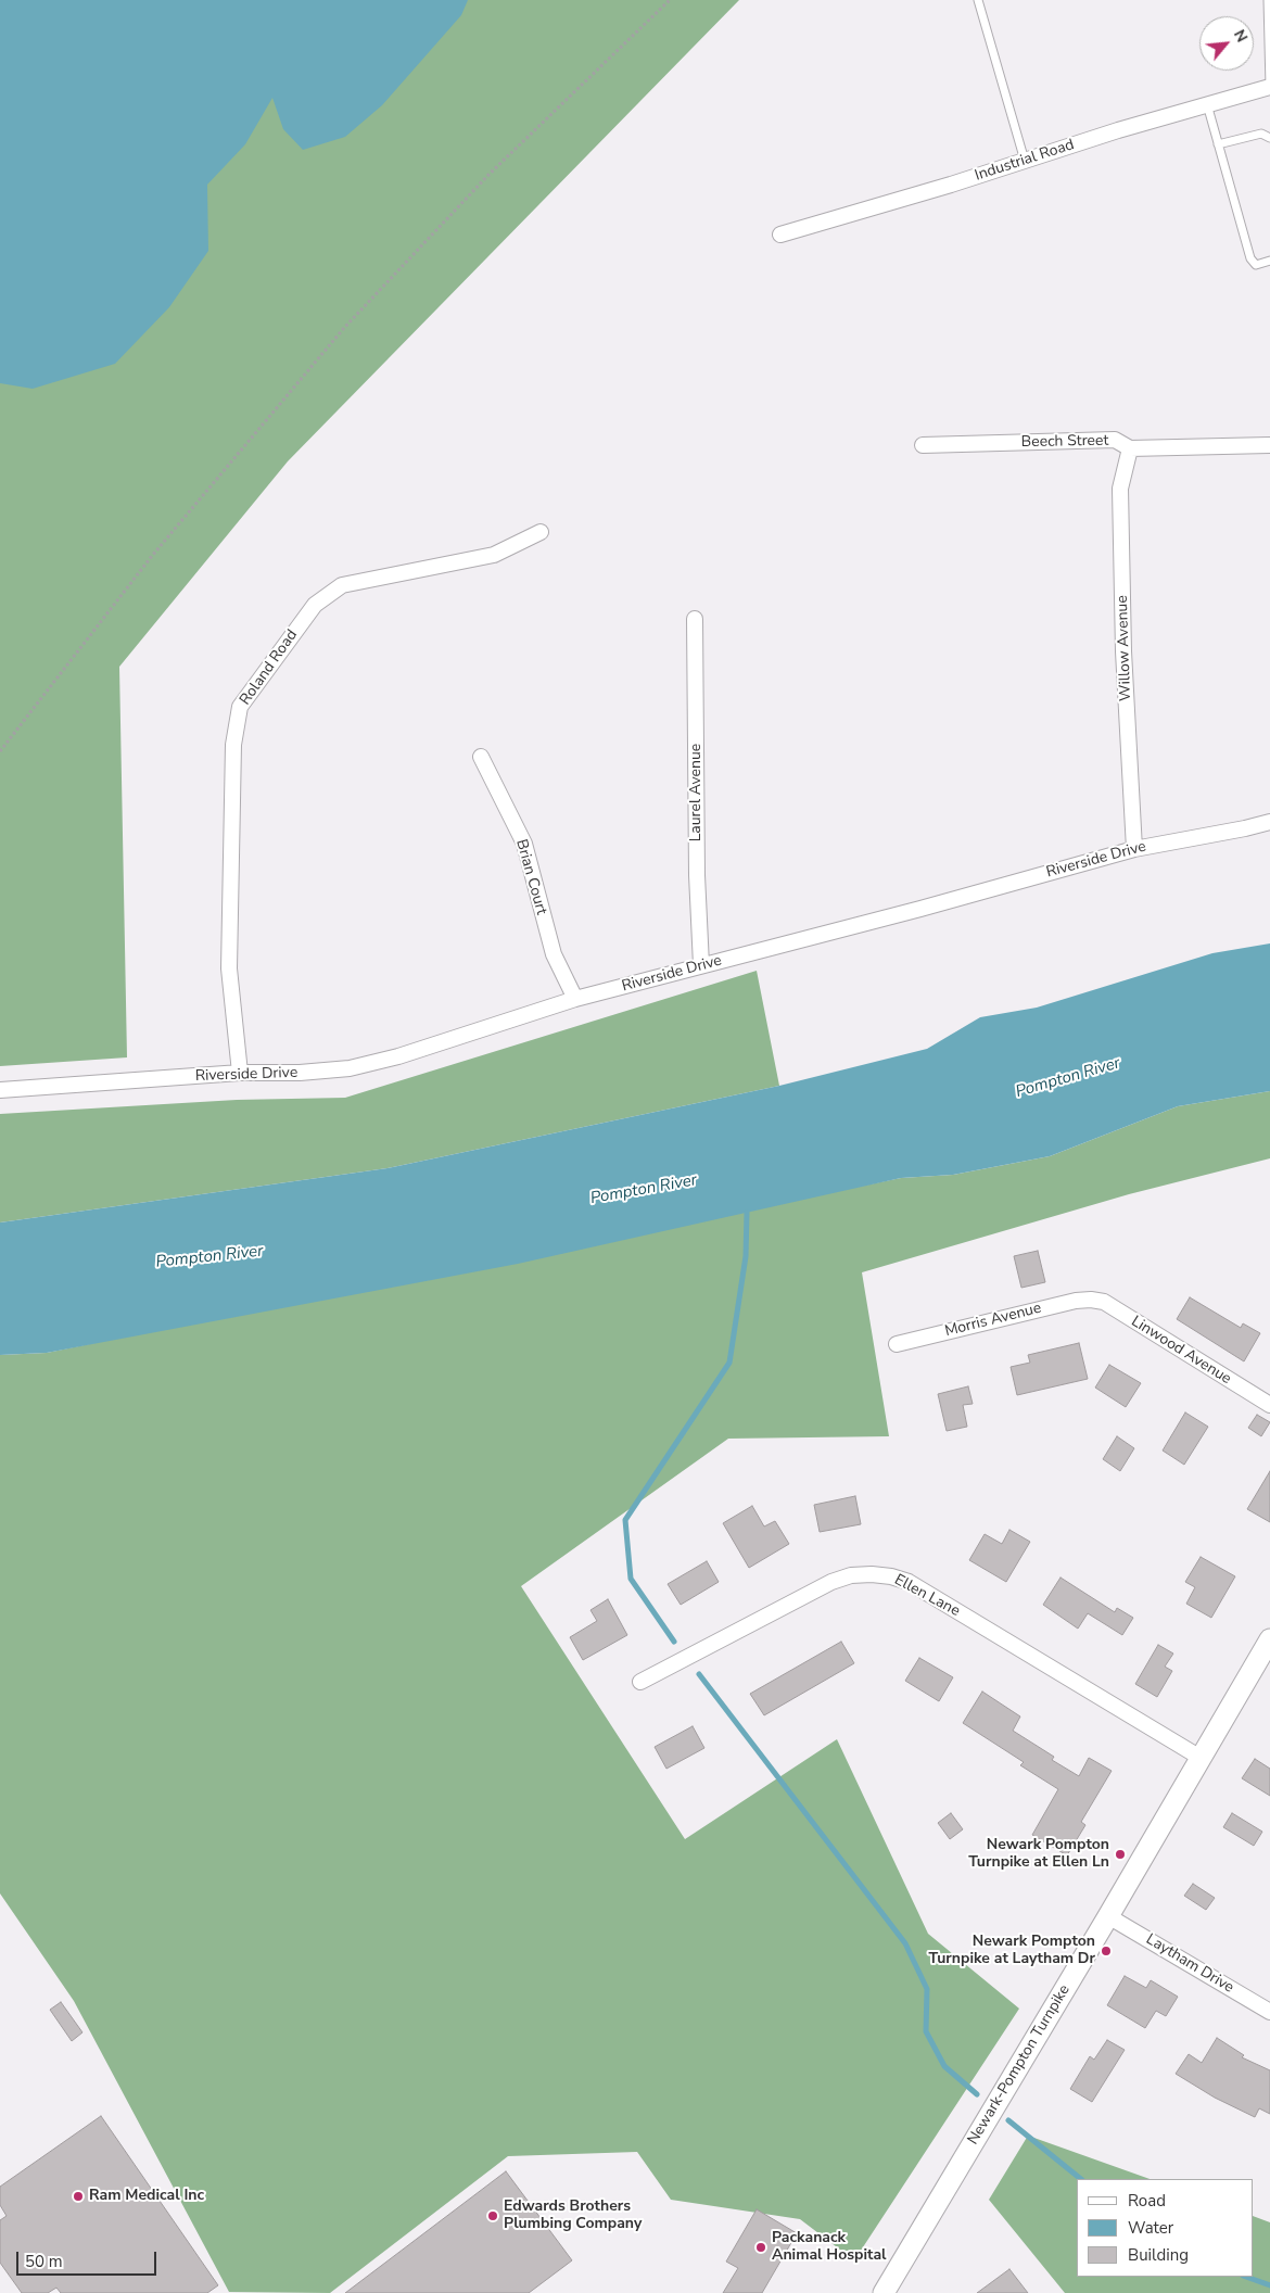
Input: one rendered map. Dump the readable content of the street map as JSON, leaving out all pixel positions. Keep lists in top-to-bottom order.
{
  "streets": {
    "main road": ["Newark-Pompton Turnpike"],
    "street": [
      "Industrial Road",
      "Beech Street",
      "Willow Avenue",
      "Roland Road",
      "Laurel Avenue",
      "Riverside Drive",
      "Brian Court",
      "Morris Avenue",
      "Linwood Avenue",
      "Ellen Lane",
      "Laytham Drive"
    ]
  },
  "crossings": [
    ["Beech Street", "Willow Avenue"],
    ["Willow Avenue", "Riverside Drive"],
    ["Roland Road", "Riverside Drive"],
    ["Laurel Avenue", "Riverside Drive"],
    ["Riverside Drive", "Brian Court"],
    ["Morris Avenue", "Linwood Avenue"],
    ["Ellen Lane", "Newark-Pompton Turnpike"],
    ["Laytham Drive", "Newark-Pompton Turnpike"]
  ],
  "water": ["Pompton River"],
  "places": [
    "Newark Pompton Turnpike at Ellen Ln",
    "Newark Pompton Turnpike at Laytham Dr",
    "Ram Medical Inc",
    "Edwards Brothers Plumbing Company",
    "Packanack Animal Hospital"
  ],
  "legend": ["Road", "Water", "Building"],
  "scale_bar": "50 m",
  "north": "top right"
}
